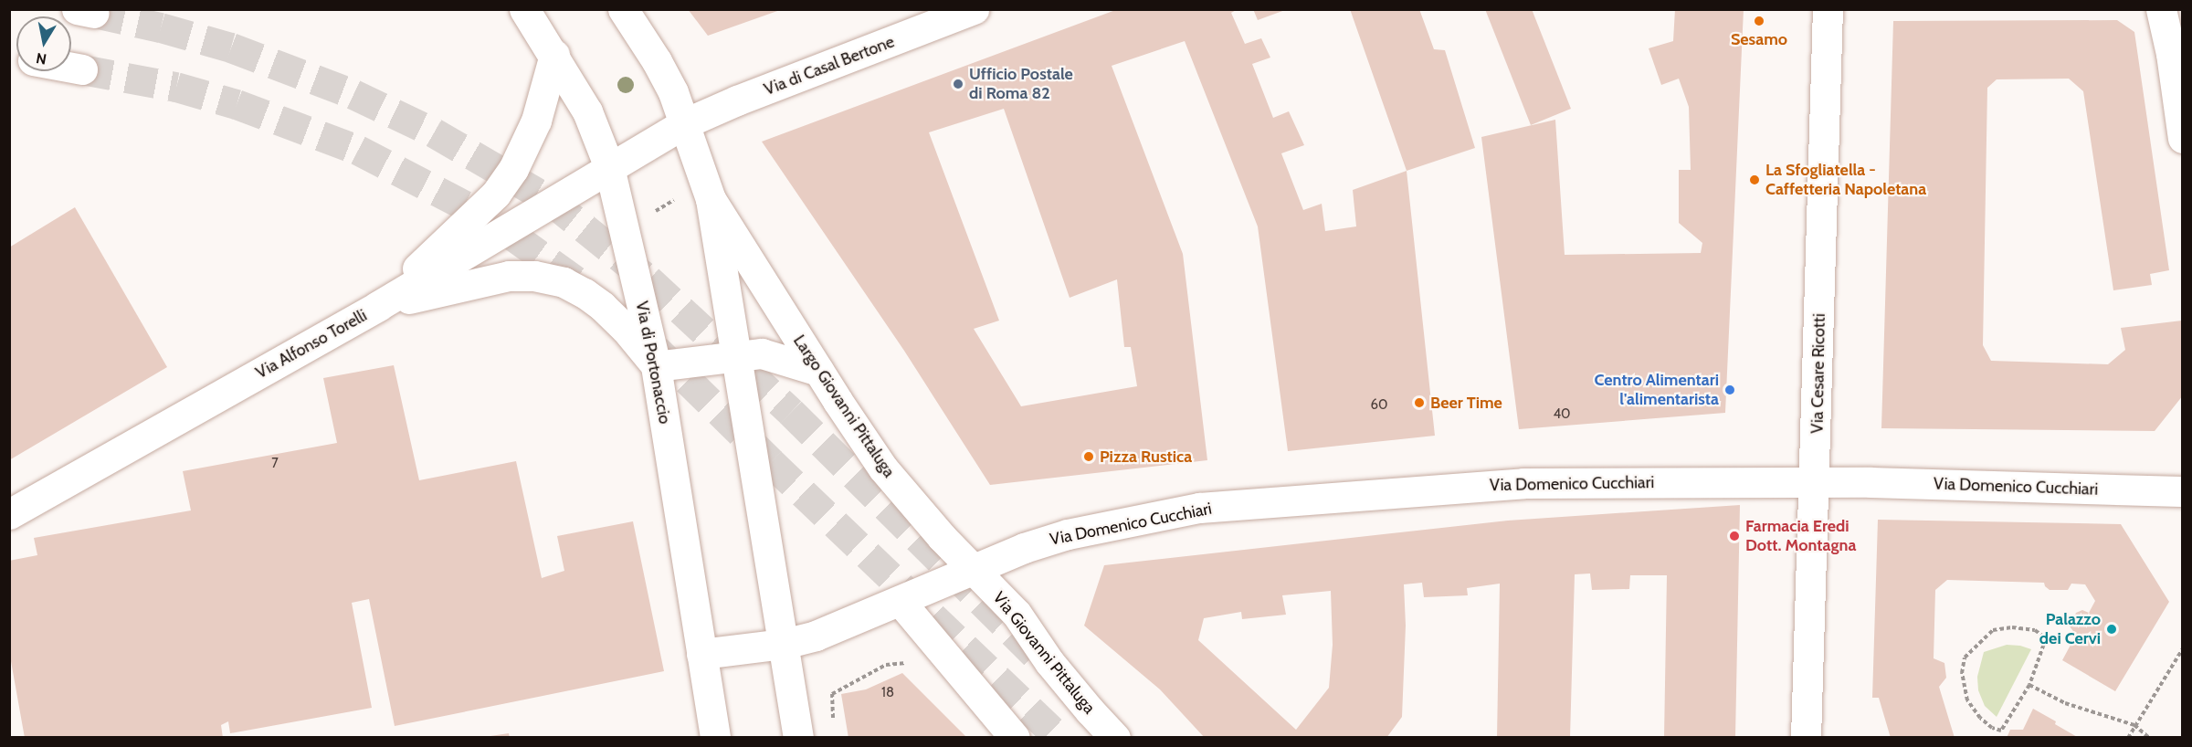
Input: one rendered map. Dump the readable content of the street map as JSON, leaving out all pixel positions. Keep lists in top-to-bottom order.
{
  "streets": {
    "main road": [
      "Via di Casal Bertone",
      "Via Alfonso Torelli",
      "Via di Portonaccio",
      "Via Cesare Ricotti",
      "Largo Giovanni Pittaluga",
      "Via Domenico Cucchiari",
      "Via Giovanni Pittaluga"
    ]
  },
  "crossings": [
    ["Via di Casal Bertone", "Via Alfonso Torelli"],
    ["Via di Casal Bertone", "Via di Portonaccio"],
    ["Via Alfonso Torelli", "Via di Portonaccio"],
    ["Via Cesare Ricotti", "Via Domenico Cucchiari"],
    ["Largo Giovanni Pittaluga", "Via Domenico Cucchiari"],
    ["Largo Giovanni Pittaluga", "Via Giovanni Pittaluga"],
    ["Via Domenico Cucchiari", "Via Giovanni Pittaluga"]
  ],
  "places": [
    "Sesamo",
    "Ufficio Postale di Roma 82",
    "La Sfogliatella - Caffetteria Napoletana",
    "Centro Alimentari l'alimentarista",
    "Beer Time",
    "Pizza Rustica",
    "Farmacia Eredi Dott. Montagna",
    "Palazzo dei Cervi"
  ],
  "house_numbers": [
    "60",
    "40",
    "7",
    "18"
  ],
  "north": "bottom"
}
